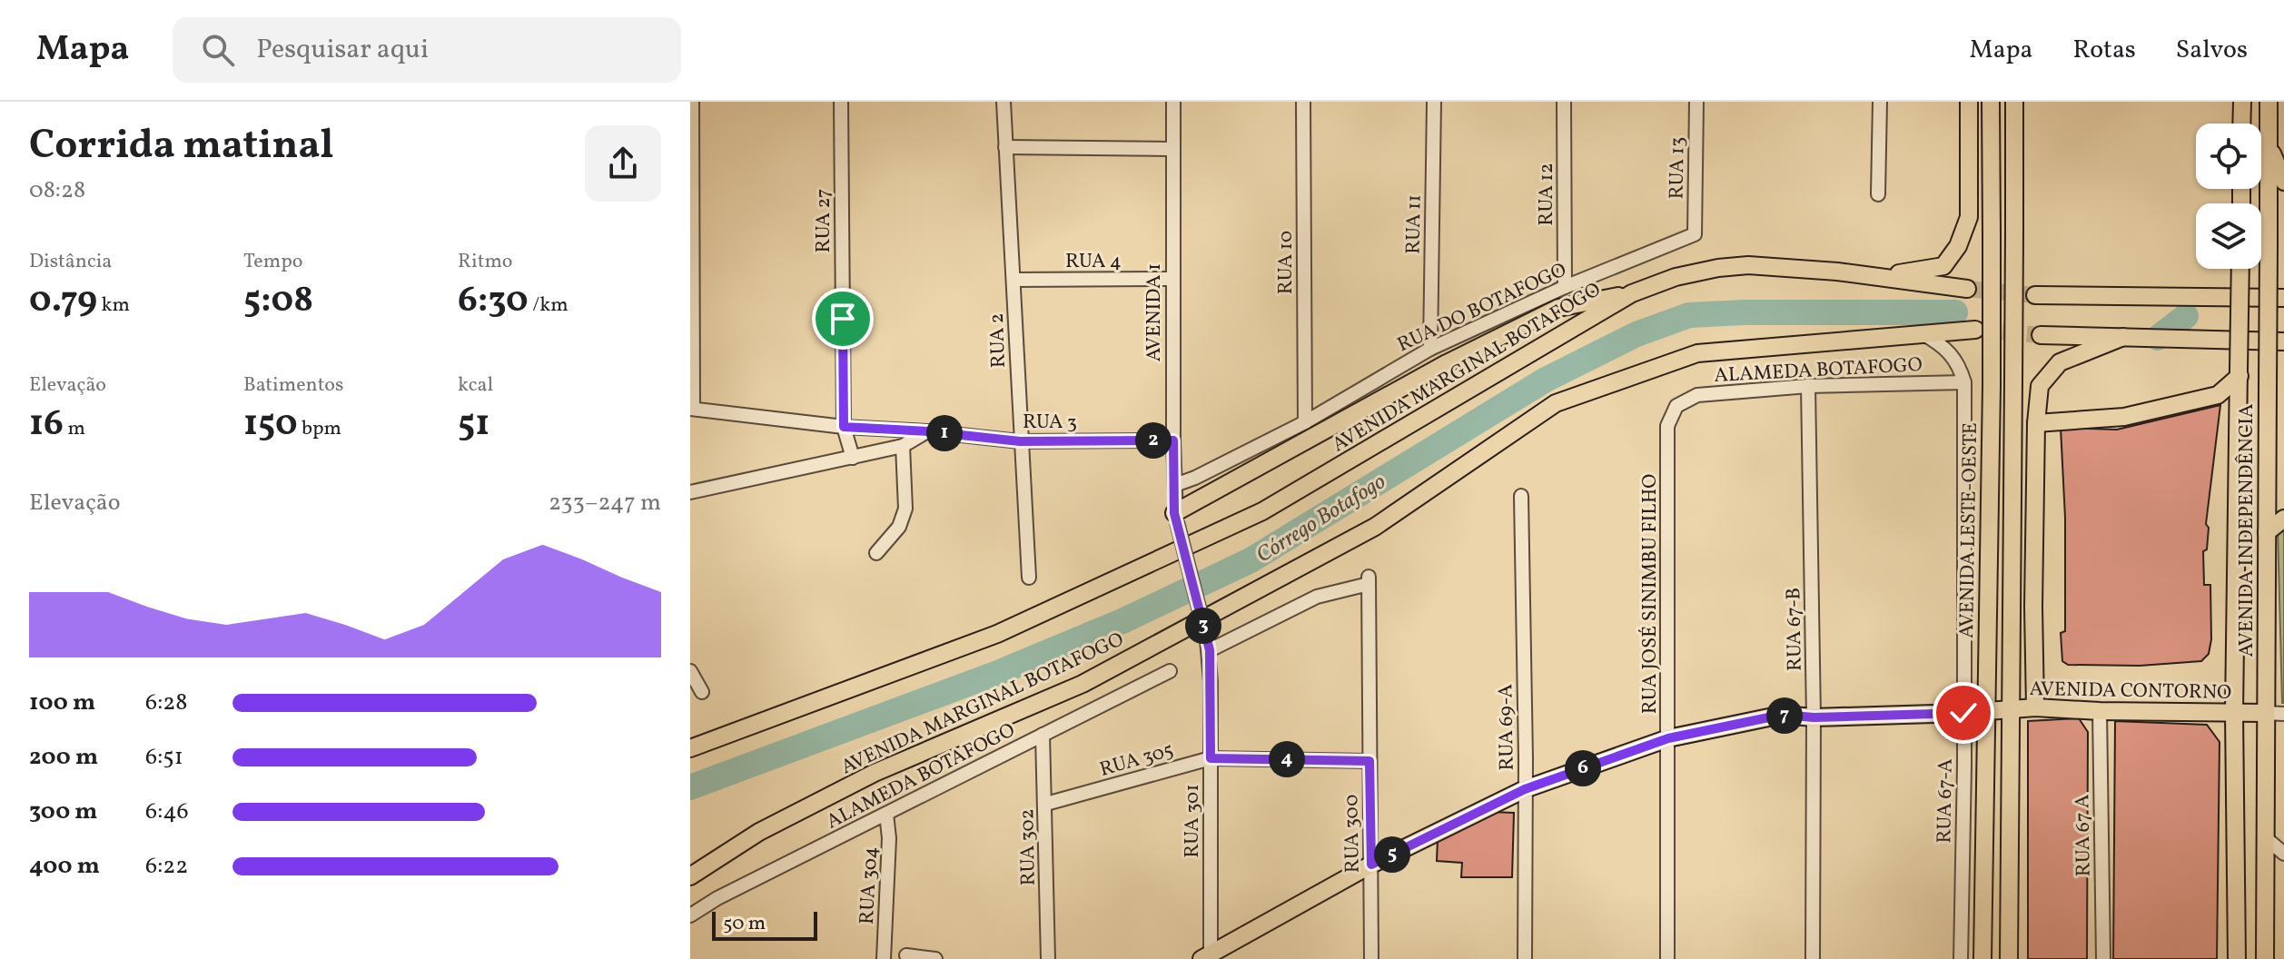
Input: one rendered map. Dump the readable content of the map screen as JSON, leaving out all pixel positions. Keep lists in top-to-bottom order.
{
  "streets": {
    "main road": [
      "AVENIDA MARGINAL BOTAFOGO",
      "AVENIDA LESTE-OESTE",
      "AVENIDA INDEPENDÊNCIA",
      "AVENIDA CONTORNO"
    ],
    "street": [
      "RUA 13",
      "RUA 12",
      "RUA 27",
      "RUA 11",
      "RUA 4",
      "RUA 10",
      "RUA DO BOTAFOGO",
      "AVENIDA 1",
      "RUA 2",
      "ALAMEDA BOTAFOGO",
      "RUA 3",
      "RUA JOSÉ SINIMBU FILHO",
      "RUA 67-B",
      "RUA 69-A",
      "RUA 305",
      "RUA 67-A",
      "RUA 301",
      "RUA 300",
      "RUA 67 A",
      "RUA 302",
      "RUA 304"
    ]
  },
  "crossings": [
    ["RUA 13", "RUA DO BOTAFOGO"],
    ["RUA 12", "RUA DO BOTAFOGO"],
    ["RUA 27", "RUA 3"],
    ["RUA 11", "RUA DO BOTAFOGO"],
    ["RUA 4", "AVENIDA 1"],
    ["RUA 4", "RUA 2"],
    ["RUA 10", "RUA DO BOTAFOGO"],
    ["RUA DO BOTAFOGO", "AVENIDA 1"],
    ["AVENIDA 1", "RUA 3"],
    ["AVENIDA 1", "RUA 301"],
    ["RUA 2", "RUA 3"],
    ["ALAMEDA BOTAFOGO", "RUA JOSÉ SINIMBU FILHO"],
    ["ALAMEDA BOTAFOGO", "RUA 67-B"],
    ["ALAMEDA BOTAFOGO", "RUA 67-A"],
    ["ALAMEDA BOTAFOGO", "RUA 302"],
    ["ALAMEDA BOTAFOGO", "RUA 304"],
    ["AVENIDA LESTE-OESTE", "AVENIDA CONTORNO"],
    ["AVENIDA INDEPENDÊNCIA", "AVENIDA CONTORNO"],
    ["RUA JOSÉ SINIMBU FILHO", "AVENIDA CONTORNO"],
    ["RUA 67-B", "AVENIDA CONTORNO"],
    ["AVENIDA CONTORNO", "RUA 69-A"],
    ["AVENIDA CONTORNO", "RUA 67-A"],
    ["AVENIDA CONTORNO", "RUA 301"],
    ["AVENIDA CONTORNO", "RUA 300"],
    ["AVENIDA CONTORNO", "RUA 67 A"],
    ["RUA 305", "RUA 301"],
    ["RUA 305", "RUA 300"],
    ["RUA 305", "RUA 302"],
    ["RUA 301", "RUA 300"]
  ],
  "water": ["Córrego Botafogo"],
  "scale_bar": "50 m",
  "page": {
    "header": "Mapa",
    "search": "Pesquisar aqui",
    "nav": ["Mapa", "Rotas", "Salvos"],
    "heading": ["Corrida matinal", "08:28"],
    "stats": [
      ["Distância", "0.79 km"],
      ["Tempo", "5:08"],
      ["Ritmo", "6:30 /km"],
      ["Elevação", "16 m"],
      ["Batimentos", "150 bpm"],
      ["kcal", "51"]
    ],
    "pins": [
      "1",
      "2",
      "3",
      "7",
      "4",
      "6",
      "5"
    ],
    "chart": ["Elevação", "233–247 m"],
    "list": [
      {
        "name": "100 m",
        "note": "6:28"
      },
      {
        "name": "200 m",
        "note": "6:51"
      },
      {
        "name": "300 m",
        "note": "6:46"
      },
      {
        "name": "400 m",
        "note": "6:22"
      }
    ],
    "scale": "50 m"
  }
}
